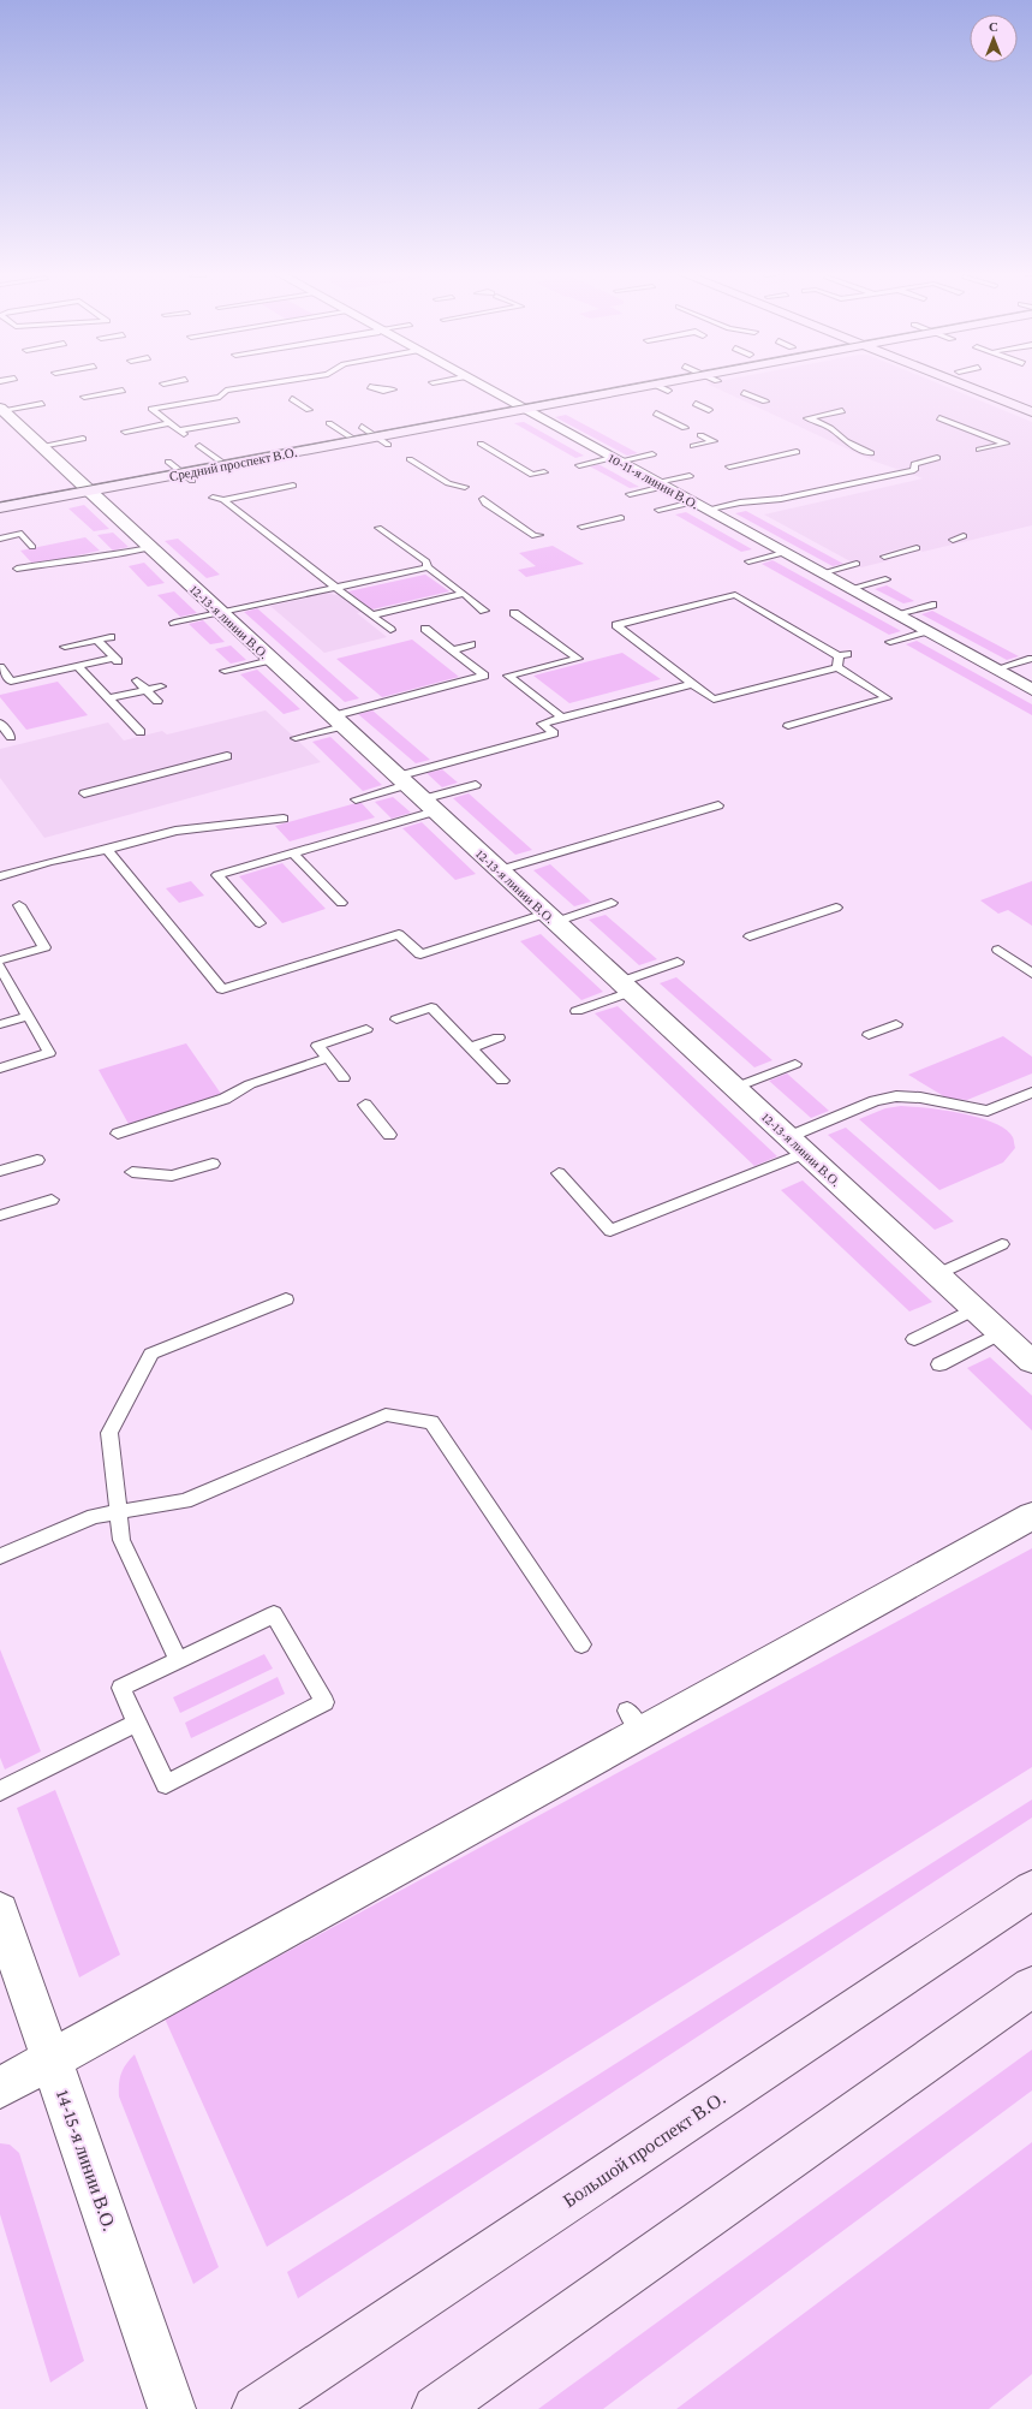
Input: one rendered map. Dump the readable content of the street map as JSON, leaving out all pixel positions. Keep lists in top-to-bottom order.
{
  "streets": {
    "main road": ["Средний проспект В.О.", "Большой проспект В.О."],
    "street": ["10-11-я линии В.О.", "12-13-я линии В.О.", "14-15-я линии В.О."]
  },
  "crossings": [
    ["Средний проспект В.О.", "10-11-я линии В.О."],
    ["Средний проспект В.О.", "12-13-я линии В.О."]
  ],
  "north": "top"
}
